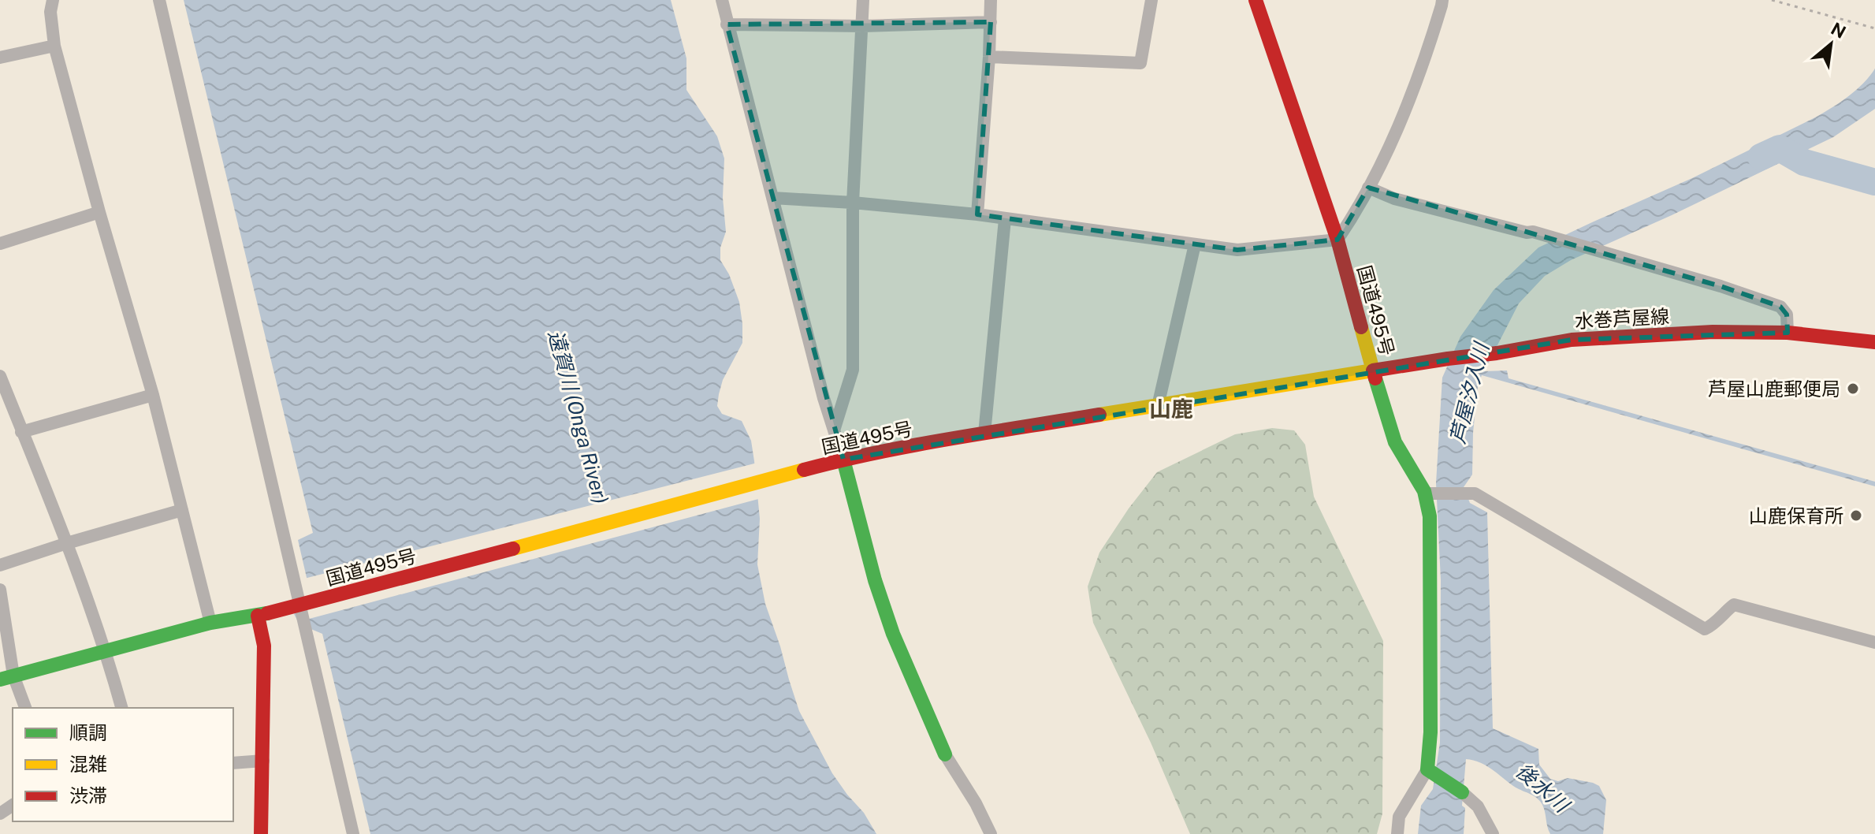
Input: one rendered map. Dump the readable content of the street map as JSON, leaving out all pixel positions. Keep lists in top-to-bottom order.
{
  "streets": {
    "main road": ["国道495号", "水巻芦屋線"]
  },
  "crossings": [
    ["国道495号", "水巻芦屋線"]
  ],
  "districts": ["山鹿"],
  "water": ["芦屋汐入川", "遠賀川 (Onga River)", "後水川"],
  "places": ["芦屋山鹿郵便局", "山鹿保育所"],
  "legend": ["順調", "混雑", "渋滞"],
  "north": "top right"
}
